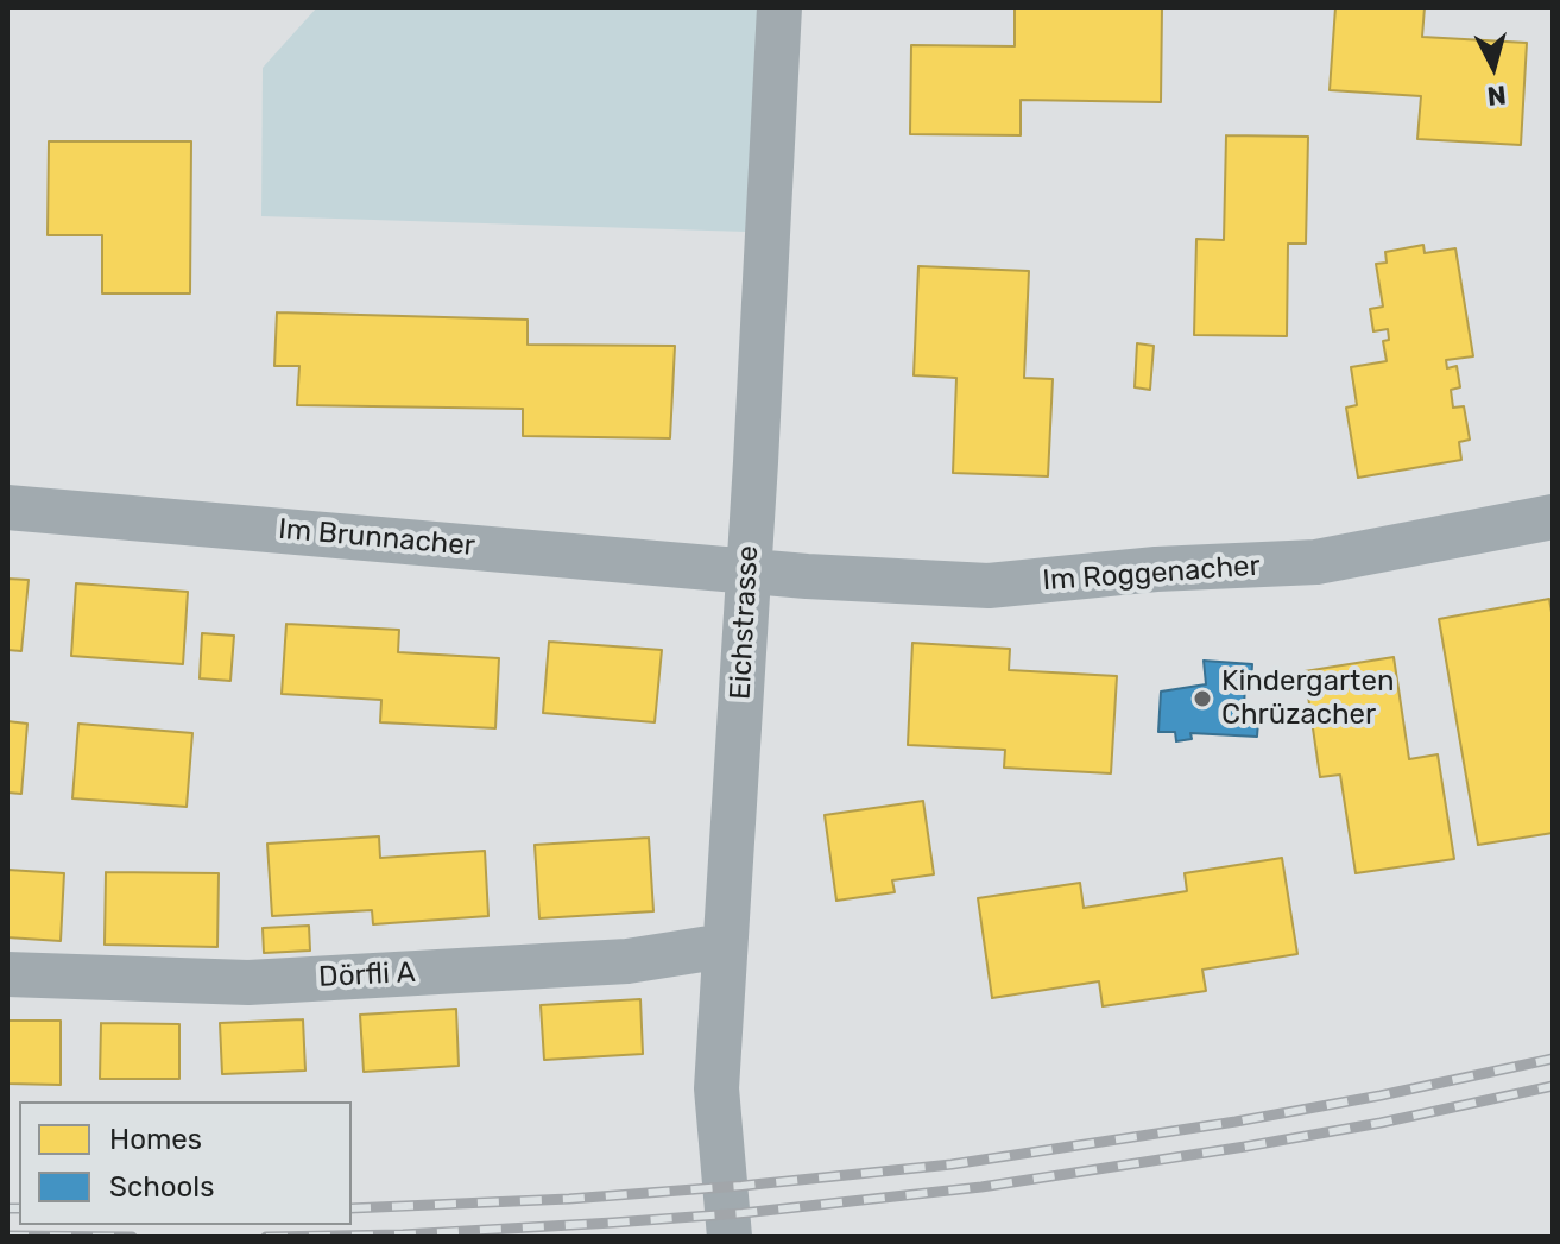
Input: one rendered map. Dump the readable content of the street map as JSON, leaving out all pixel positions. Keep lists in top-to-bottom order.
{
  "streets": {
    "street": [
      "Im Brunnacher",
      "Im Roggenacher",
      "Eichstrasse",
      "Dörfli A"
    ]
  },
  "crossings": [
    ["Im Brunnacher", "Im Roggenacher"],
    ["Im Brunnacher", "Eichstrasse"],
    ["Im Roggenacher", "Eichstrasse"],
    ["Eichstrasse", "Dörfli A"]
  ],
  "places": ["Kindergarten Chrüzacher"],
  "legend": ["Homes", "Schools"],
  "north": "bottom"
}
